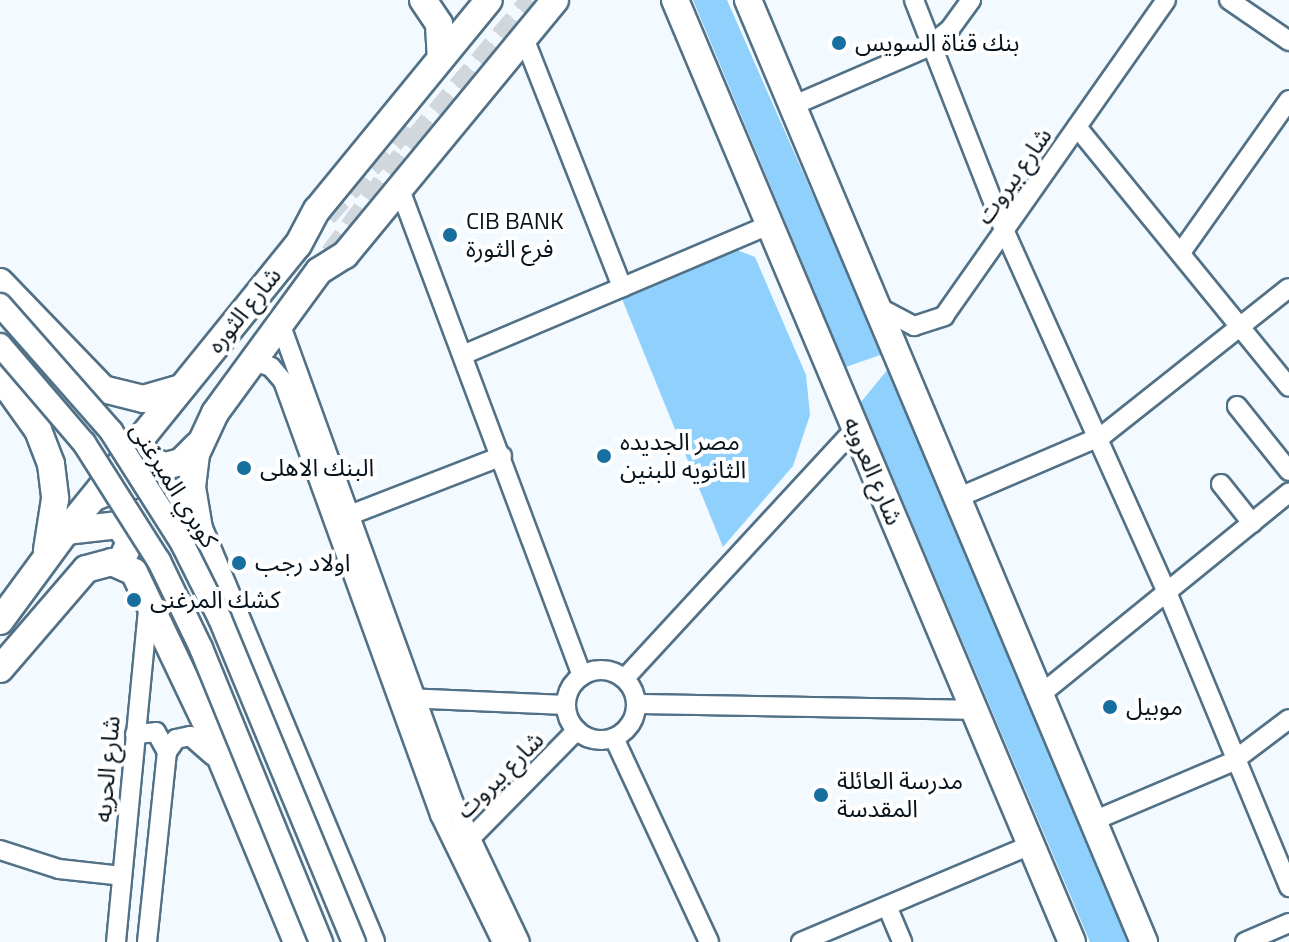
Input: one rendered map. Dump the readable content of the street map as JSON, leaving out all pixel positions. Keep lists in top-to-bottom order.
{
  "streets": {
    "highway": ["شارع الثوره", "شارع العروبه"],
    "main road": ["كوبري الميرغنى"],
    "street": ["شارع بيروت", "شارع الحريه"]
  },
  "places": [
    "بنك قناة السويس",
    "CIB BANK فرع الثورة",
    "مصر الجديده الثانويه للبنين",
    "البنك الاهلى",
    "اولاد رجب",
    "كشك المرغنى",
    "موبيل",
    "مدرسة العائلة المقدسة"
  ]
}
